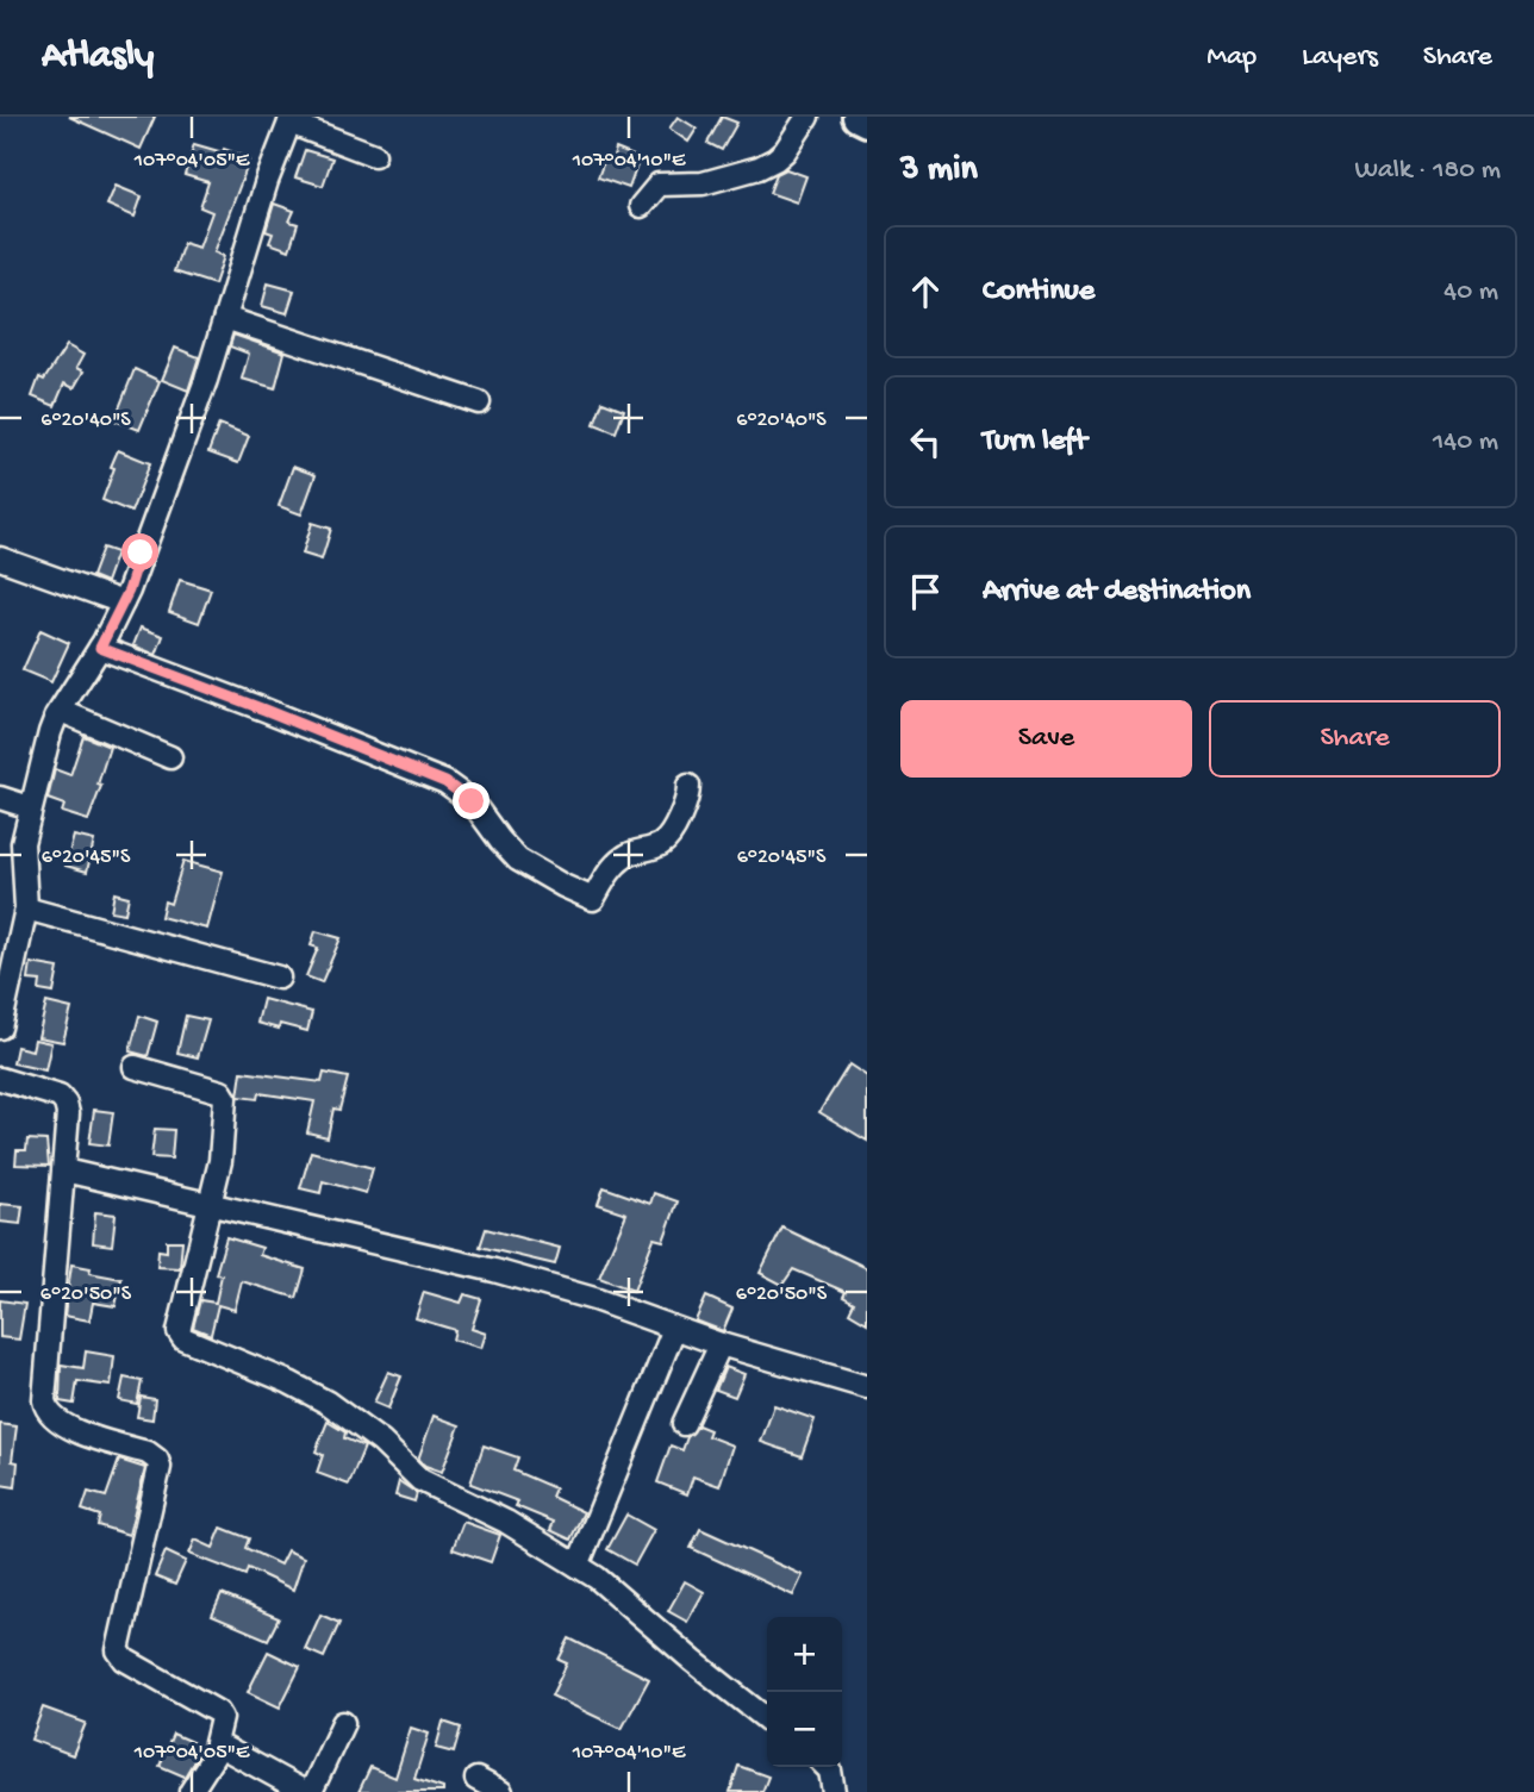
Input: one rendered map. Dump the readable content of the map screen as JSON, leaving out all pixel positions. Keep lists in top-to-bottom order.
{
  "page": {
    "header": "Atlasly",
    "nav": ["Map", "Layers", "Share"],
    "heading": ["3 min", "Walk · 180 m"],
    "list": [
      ["Continue", "40 m"],
      ["Turn left", "140 m"],
      "Arrive at destination"
    ],
    "buttons": ["Save", "Share"],
    "map_buttons": ["+", "−"]
  },
  "coordinates": [
    "107°04'05\"E",
    "107°04'10\"E",
    "6°20'40\"S",
    "6°20'45\"S",
    "6°20'50\"S"
  ]
}
